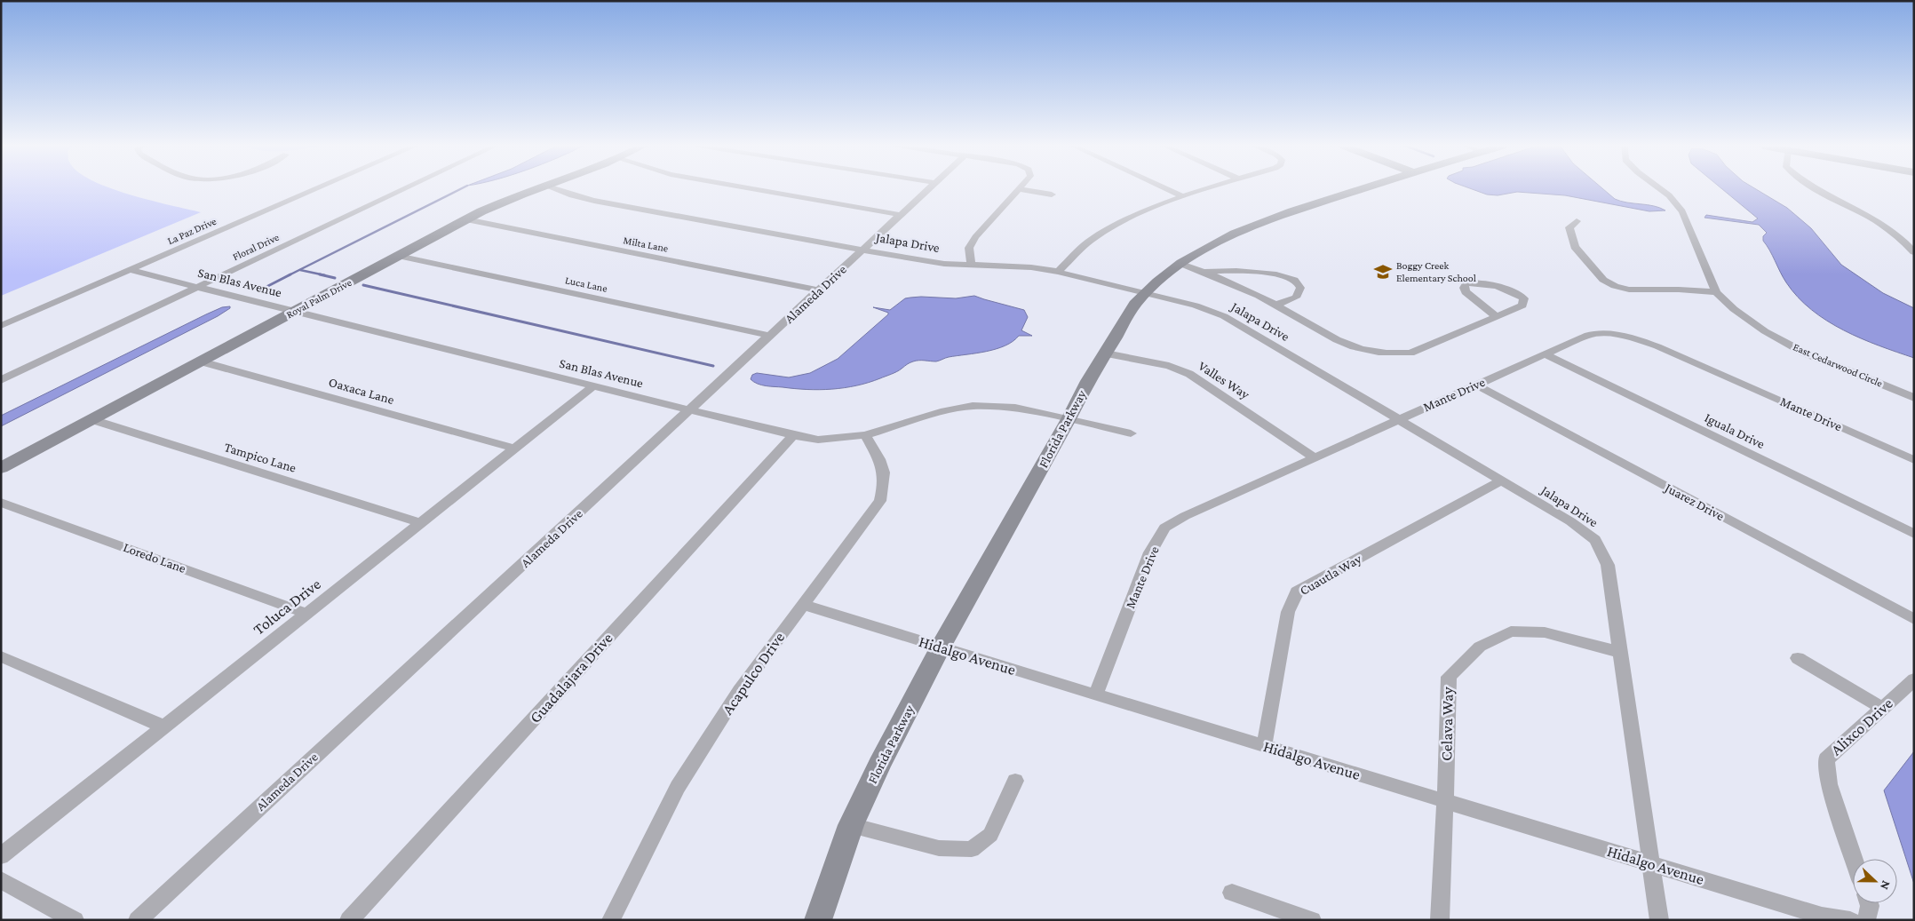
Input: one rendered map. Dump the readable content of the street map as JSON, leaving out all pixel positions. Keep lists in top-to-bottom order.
{
  "streets": {
    "street": [
      "La Paz Drive",
      "Jalapa Drive",
      "Milta Lane",
      "Floral Drive",
      "San Blas Avenue",
      "Luca Lane",
      "Alameda Drive",
      "Royal Palm Drive",
      "East Cedarwood Circle",
      "Valles Way",
      "Oaxaca Lane",
      "Mante Drive",
      "Florida Parkway",
      "Iguala Drive",
      "Tampico Lane",
      "Juarez Drive",
      "Loredo Lane",
      "Cuautla Way",
      "Toluca Drive",
      "Hidalgo Avenue",
      "Acapulco Drive",
      "Guadalajara Drive",
      "Celava Way",
      "Alixco Drive"
    ]
  },
  "crossings": [
    ["La Paz Drive", "San Blas Avenue"],
    ["Jalapa Drive", "Alameda Drive"],
    ["Jalapa Drive", "Mante Drive"],
    ["Jalapa Drive", "Florida Parkway"],
    ["Jalapa Drive", "Cuautla Way"],
    ["Jalapa Drive", "Hidalgo Avenue"],
    ["Jalapa Drive", "Celava Way"],
    ["Milta Lane", "Alameda Drive"],
    ["Milta Lane", "Royal Palm Drive"],
    ["Floral Drive", "San Blas Avenue"],
    ["San Blas Avenue", "Alameda Drive"],
    ["San Blas Avenue", "Royal Palm Drive"],
    ["San Blas Avenue", "Florida Parkway"],
    ["San Blas Avenue", "Toluca Drive"],
    ["San Blas Avenue", "Acapulco Drive"],
    ["San Blas Avenue", "Guadalajara Drive"],
    ["Luca Lane", "Alameda Drive"],
    ["Luca Lane", "Royal Palm Drive"],
    ["Royal Palm Drive", "Oaxaca Lane"],
    ["Royal Palm Drive", "Tampico Lane"],
    ["Valles Way", "Mante Drive"],
    ["Valles Way", "Florida Parkway"],
    ["Oaxaca Lane", "Toluca Drive"],
    ["Mante Drive", "Iguala Drive"],
    ["Mante Drive", "Juarez Drive"],
    ["Mante Drive", "Hidalgo Avenue"],
    ["Florida Parkway", "Hidalgo Avenue"],
    ["Tampico Lane", "Toluca Drive"],
    ["Loredo Lane", "Toluca Drive"],
    ["Cuautla Way", "Hidalgo Avenue"],
    ["Hidalgo Avenue", "Acapulco Drive"],
    ["Hidalgo Avenue", "Celava Way"]
  ],
  "places": {
    "school or university": ["Boggy Creek Elementary School"]
  },
  "north": "right"
}
